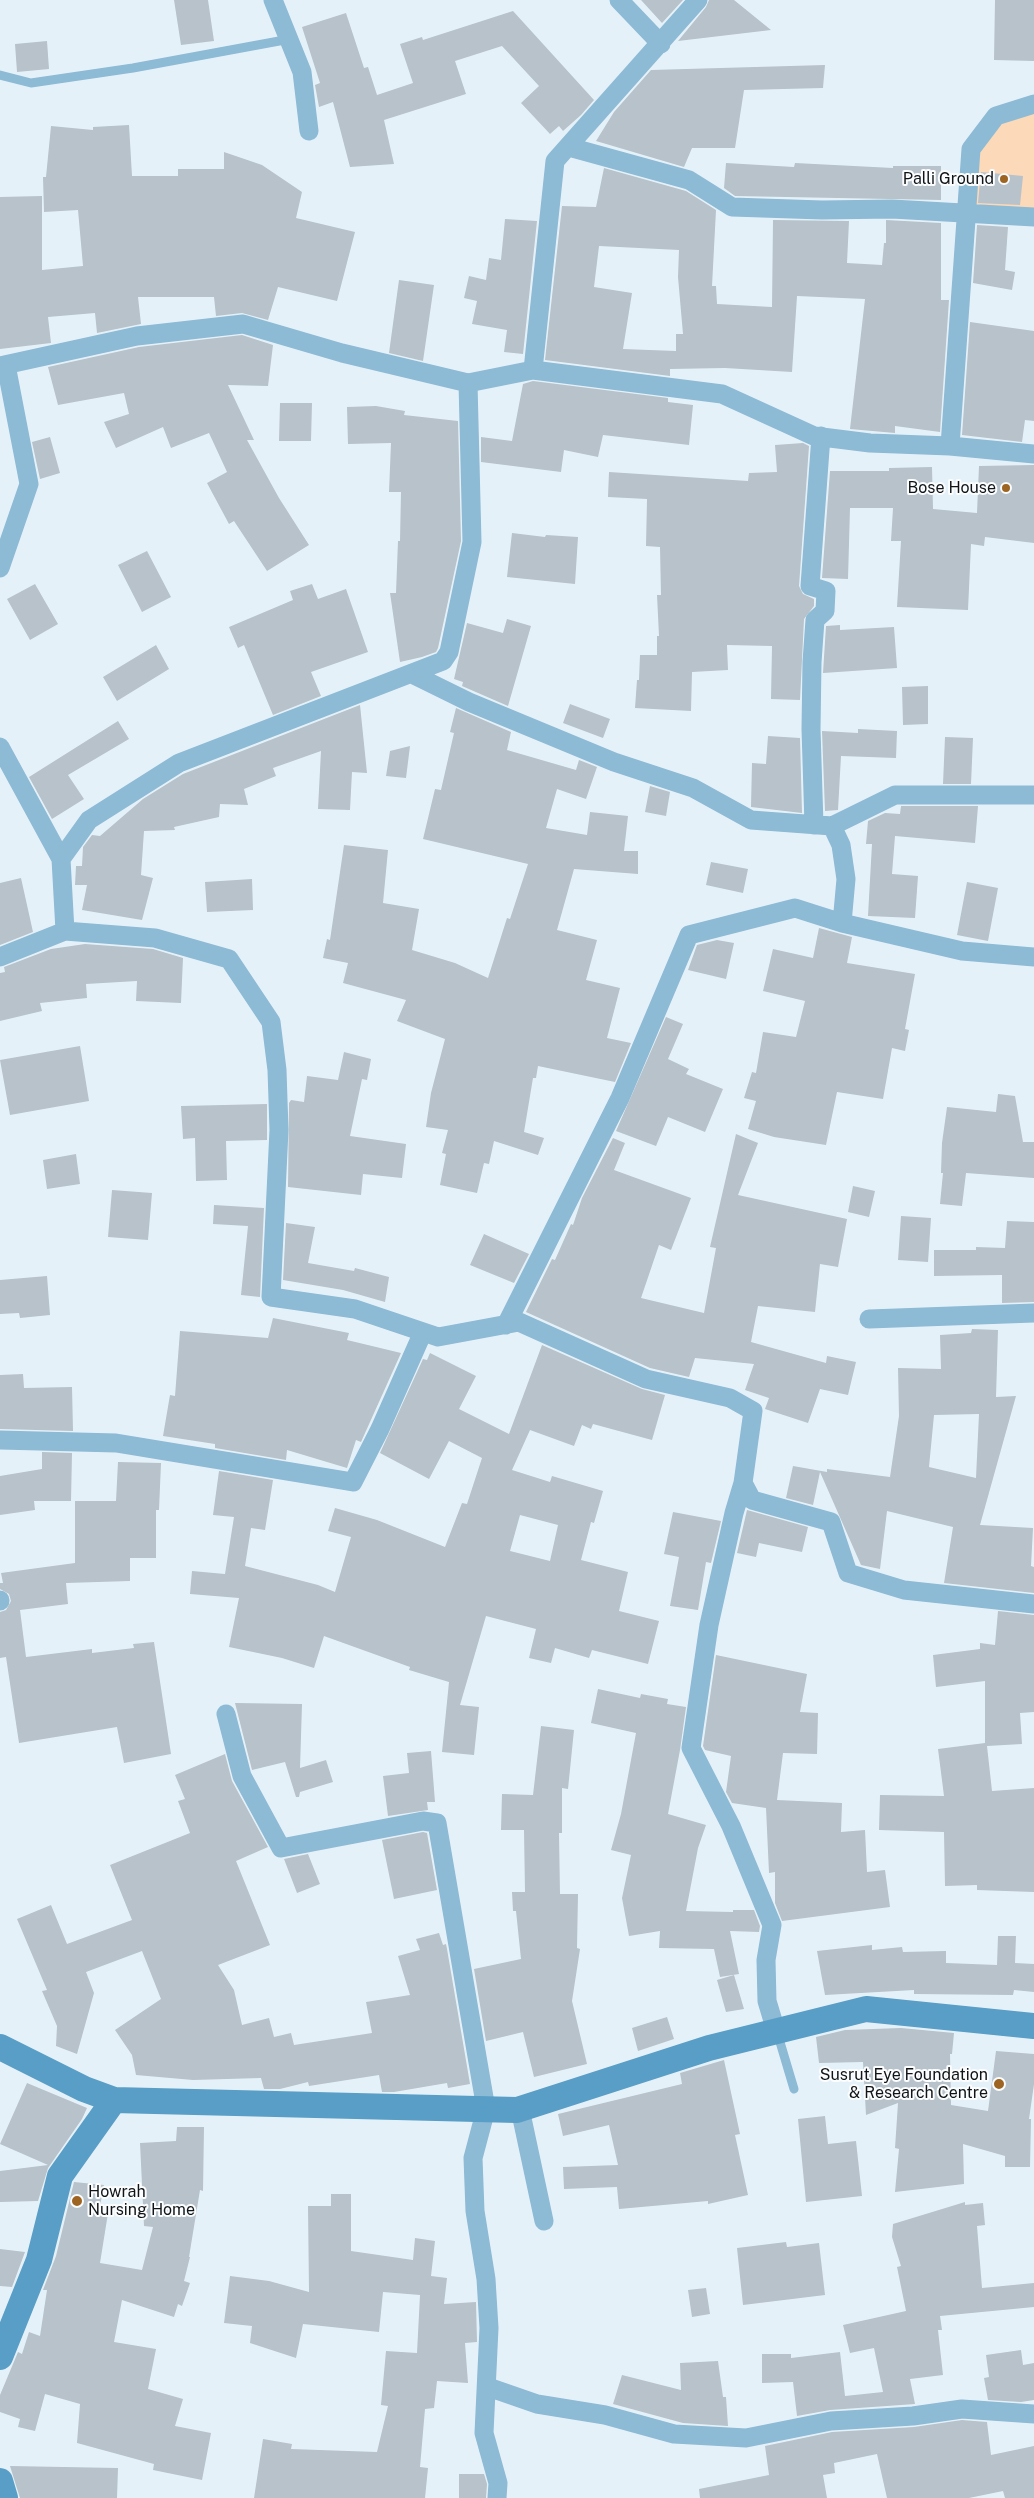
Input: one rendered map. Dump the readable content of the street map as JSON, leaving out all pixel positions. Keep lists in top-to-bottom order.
{
  "places": [
    "Palli Ground",
    "Bose House",
    "Susrut Eye Foundation & Research Centre",
    "Howrah Nursing Home"
  ]
}
